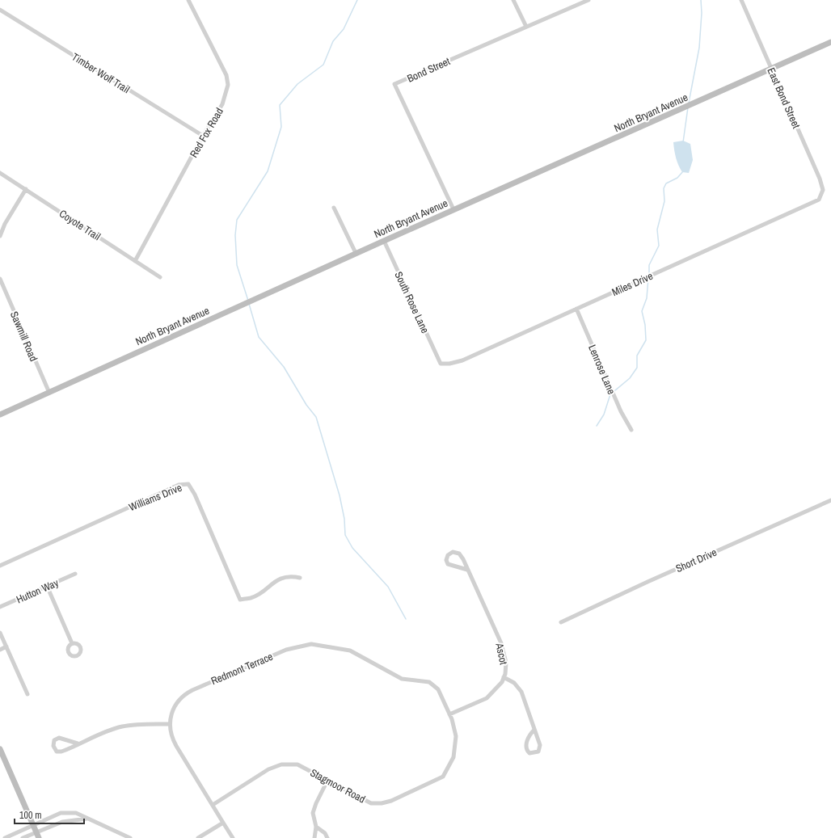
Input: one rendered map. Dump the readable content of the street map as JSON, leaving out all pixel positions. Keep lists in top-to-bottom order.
{
  "streets": {
    "street": [
      "Bond Street",
      "Timber Wolf Trail",
      "East Bond Street",
      "North Bryant Avenue",
      "Red Fox Road",
      "Coyote Trail",
      "Miles Drive",
      "South Rose Lane",
      "Sawmill Road",
      "Lenrose Lane",
      "Williams Drive",
      "Short Drive",
      "Hutton Way",
      "Ascot",
      "Redmont Terrace",
      "Stagmoor Road"
    ]
  },
  "crossings": [
    ["Bond Street", "North Bryant Avenue"],
    ["Timber Wolf Trail", "Red Fox Road"],
    ["East Bond Street", "North Bryant Avenue"],
    ["East Bond Street", "Miles Drive"],
    ["North Bryant Avenue", "South Rose Lane"],
    ["North Bryant Avenue", "Sawmill Road"],
    ["Red Fox Road", "Coyote Trail"],
    ["Miles Drive", "South Rose Lane"],
    ["Miles Drive", "Lenrose Lane"],
    ["Ascot", "Redmont Terrace"],
    ["Ascot", "Stagmoor Road"],
    ["Redmont Terrace", "Stagmoor Road"]
  ],
  "scale_bar": "100 m"
}
